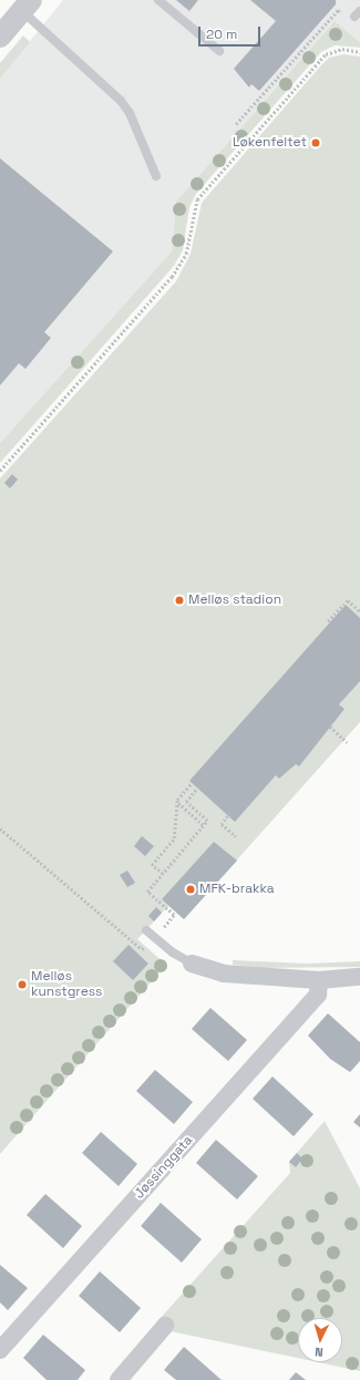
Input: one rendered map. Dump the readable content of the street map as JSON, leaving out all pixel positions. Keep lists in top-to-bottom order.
{
  "streets": {
    "street": ["Jøssinggata"]
  },
  "places": [
    "Løkenfeltet",
    "Melløs stadion",
    "MFK-brakka",
    "Melløs kunstgress"
  ],
  "scale_bar": "20 m",
  "north": "bottom"
}
